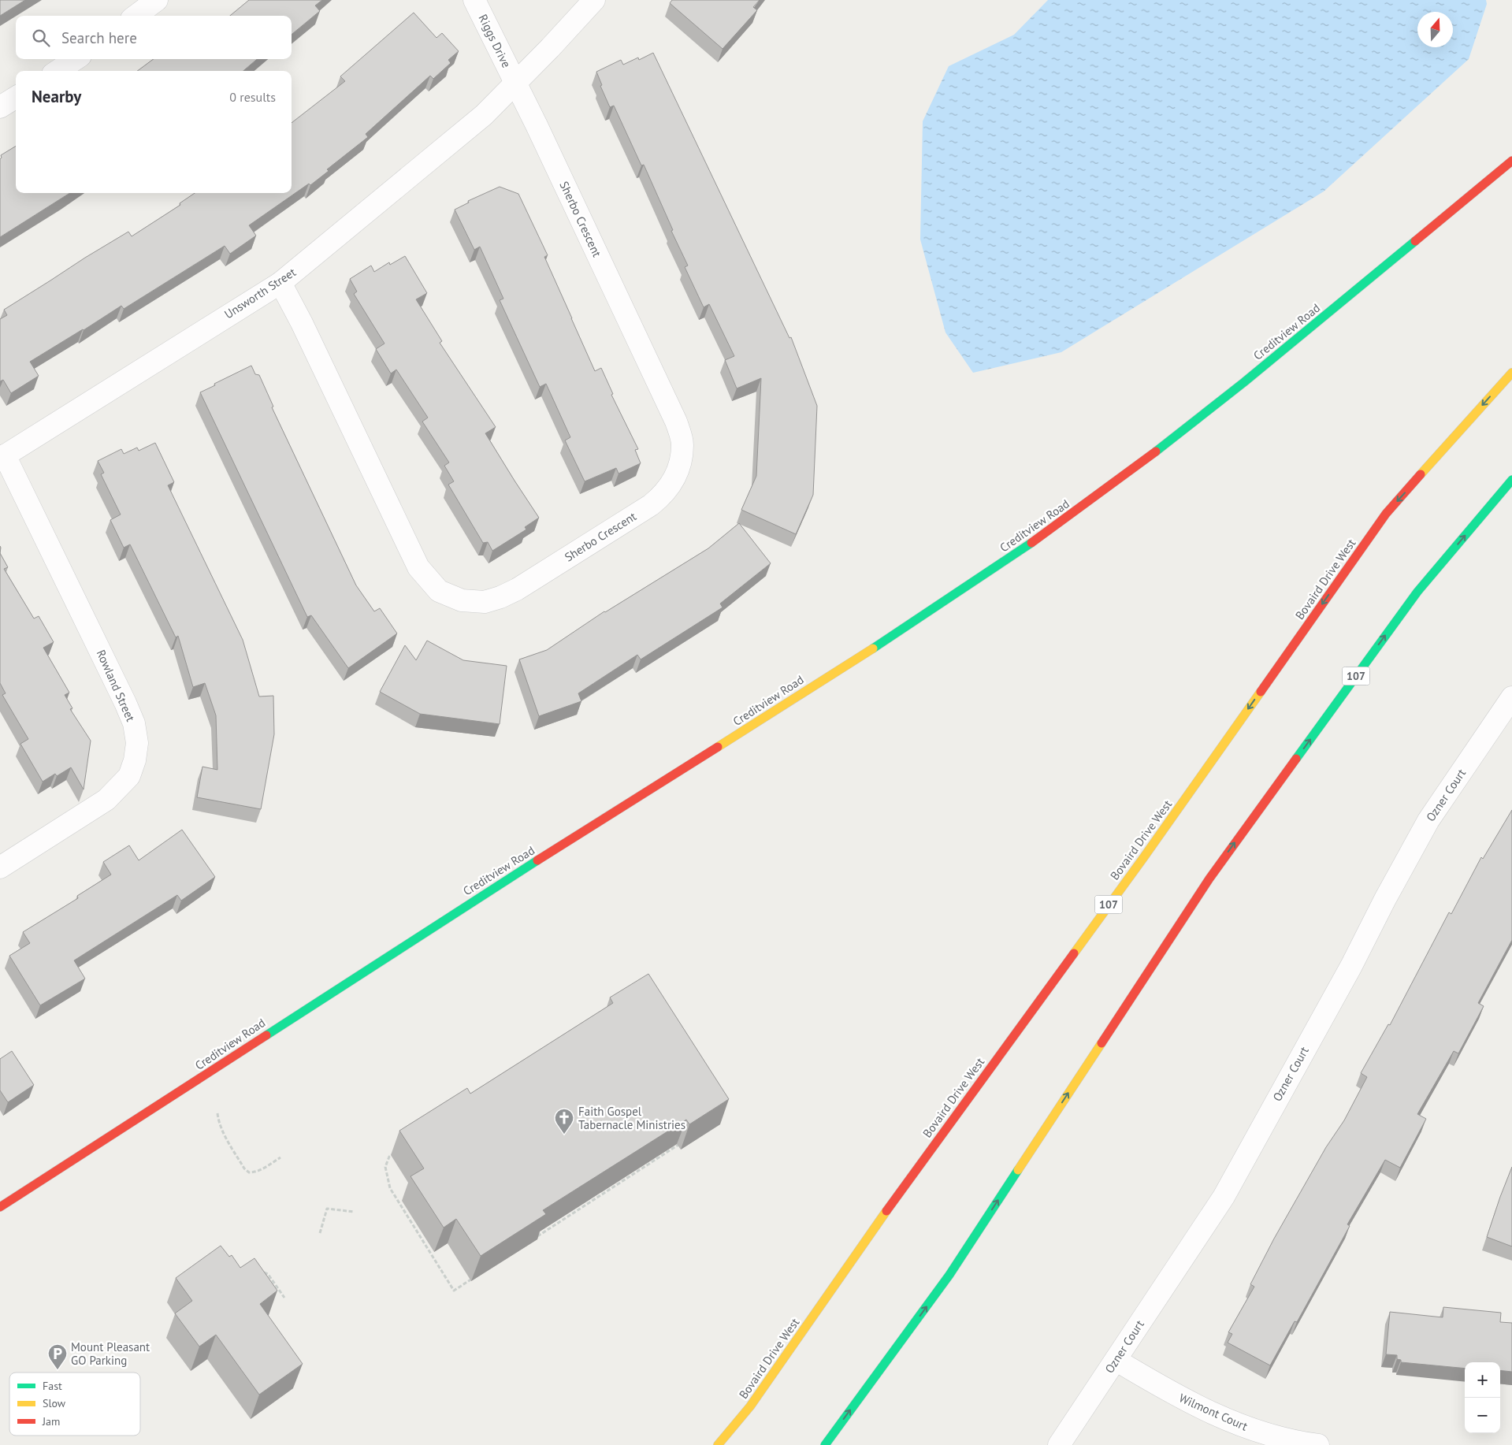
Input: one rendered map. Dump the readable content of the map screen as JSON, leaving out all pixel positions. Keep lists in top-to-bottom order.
{
  "streets": {
    "main road": ["Creditview Road", "Bovaird Drive West", "107"],
    "street": [
      "Riggs Drive",
      "Sherbo Crescent",
      "Unsworth Street",
      "Rowland Street",
      "Ozner Court",
      "Wilmont Court"
    ]
  },
  "crossings": [
    ["Riggs Drive", "Sherbo Crescent"],
    ["Riggs Drive", "Unsworth Street"],
    ["Sherbo Crescent", "Unsworth Street"],
    ["Unsworth Street", "Rowland Street"],
    ["Ozner Court", "Wilmont Court"]
  ],
  "places": {
    "church": ["Faith Gospel Tabernacle Ministries"],
    "parking": ["Mount Pleasant GO Parking"]
  },
  "legend": ["Fast", "Slow", "Jam"],
  "north": "top",
  "page": {
    "search": "Search here",
    "heading": ["Nearby", "0 results"],
    "map_buttons": ["+", "−"]
  }
}
